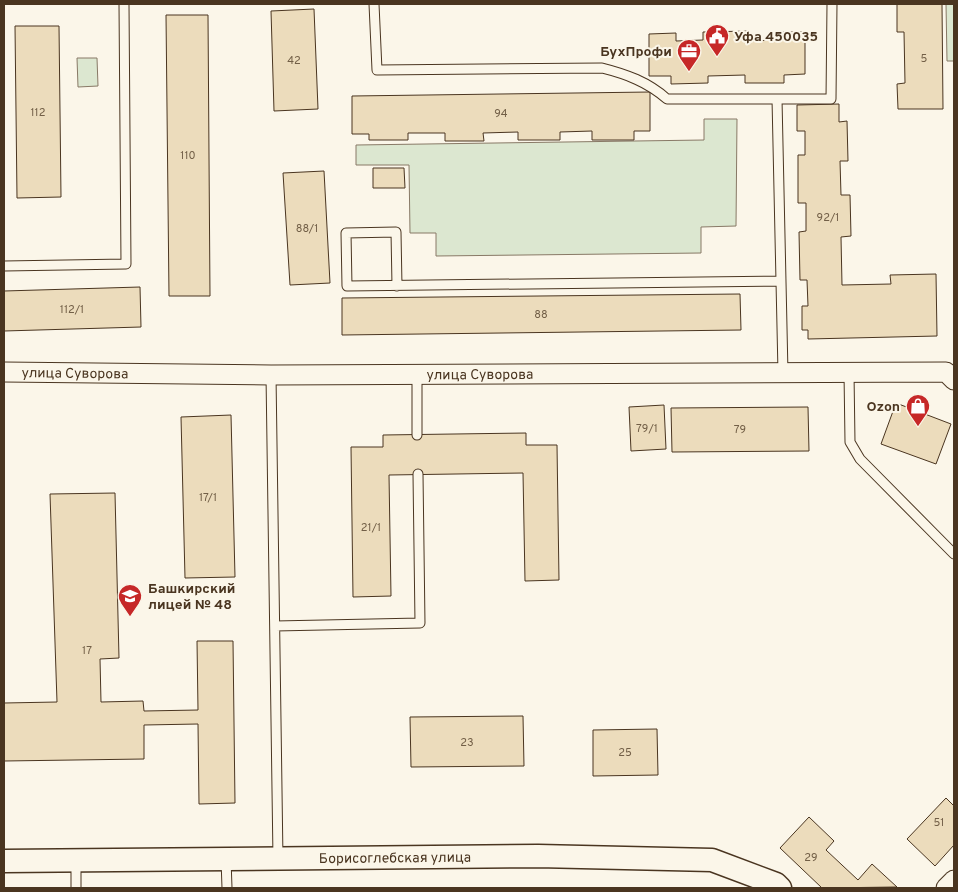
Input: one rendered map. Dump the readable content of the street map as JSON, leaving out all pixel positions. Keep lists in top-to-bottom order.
{
  "streets": {
    "street": ["улица Суворова", "Борисоглебская улица"]
  },
  "places": {
    "public building": ["Уфа 450035"],
    "office": ["БухПрофи"],
    "shop": ["Ozon"],
    "school or university": ["Башкирский лицей № 48"]
  },
  "house_numbers": [
    "5",
    "42",
    "112",
    "94",
    "110",
    "92/1",
    "88/1",
    "112/1",
    "88",
    "79/1",
    "79",
    "17/1",
    "21/1",
    "17",
    "23",
    "25",
    "51",
    "29"
  ]
}
